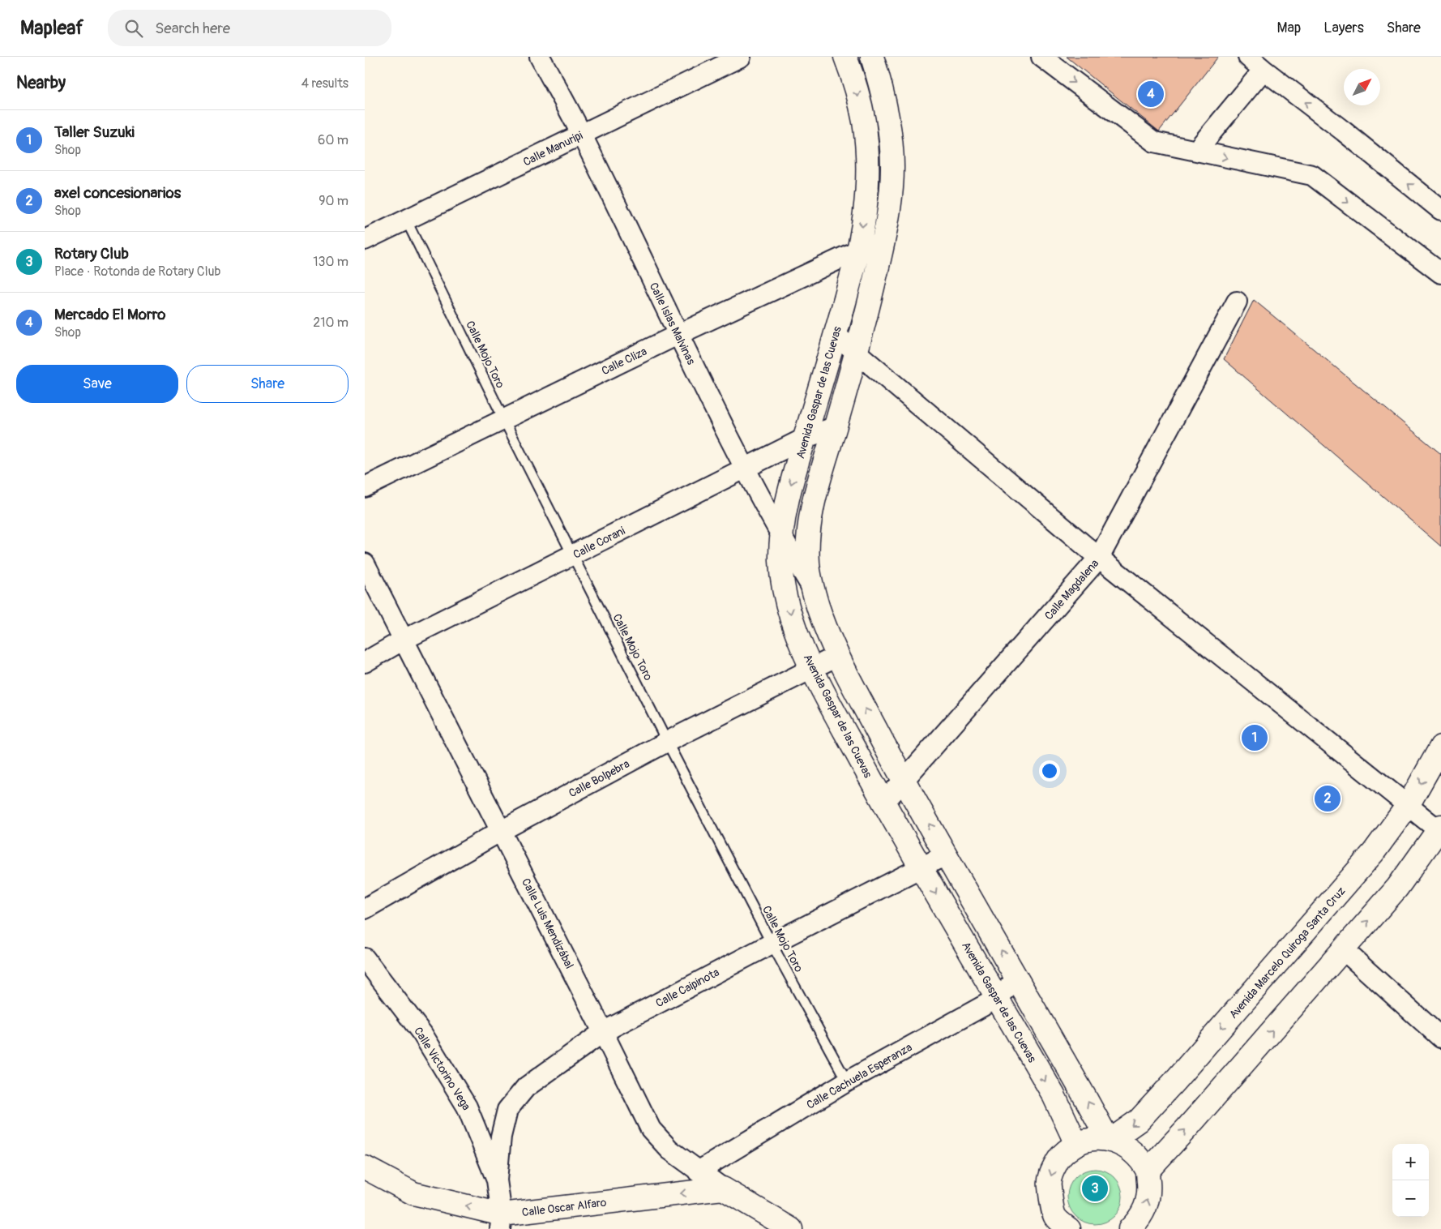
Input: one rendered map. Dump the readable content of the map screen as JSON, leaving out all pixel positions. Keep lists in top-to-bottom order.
{
  "streets": {
    "main road": [
      "Avenida Gaspar de las Cuevas",
      "Calle Luis Mendizábal",
      "Avenida Marcelo Quiroga Santa Cruz",
      "Calle Oscar Alfaro"
    ],
    "street": [
      "Calle Manuripi",
      "Calle Islas Malvinas",
      "Calle Cliza",
      "Calle Corani",
      "Calle Magdalena",
      "Calle Bolpebra",
      "Calle Caipinota",
      "Calle Victorino Vega",
      "Calle Cachuela Esperanza"
    ],
    "lane": ["Calle Mojo Toro"]
  },
  "crossings": [
    ["Calle Manuripi", "Calle Islas Malvinas"],
    ["Calle Manuripi", "Calle Mojo Toro"],
    ["Calle Islas Malvinas", "Calle Cliza"],
    ["Calle Islas Malvinas", "Avenida Gaspar de las Cuevas"],
    ["Calle Islas Malvinas", "Calle Corani"],
    ["Calle Mojo Toro", "Calle Cliza"],
    ["Calle Mojo Toro", "Calle Corani"],
    ["Calle Mojo Toro", "Calle Bolpebra"],
    ["Calle Mojo Toro", "Calle Caipinota"],
    ["Calle Mojo Toro", "Calle Cachuela Esperanza"],
    ["Calle Cliza", "Avenida Gaspar de las Cuevas"],
    ["Avenida Gaspar de las Cuevas", "Calle Corani"],
    ["Avenida Gaspar de las Cuevas", "Calle Magdalena"],
    ["Avenida Gaspar de las Cuevas", "Calle Bolpebra"],
    ["Avenida Gaspar de las Cuevas", "Calle Caipinota"],
    ["Avenida Gaspar de las Cuevas", "Calle Cachuela Esperanza"],
    ["Calle Corani", "Calle Luis Mendizábal"],
    ["Calle Bolpebra", "Calle Luis Mendizábal"],
    ["Calle Luis Mendizábal", "Calle Caipinota"],
    ["Calle Luis Mendizábal", "Calle Cachuela Esperanza"],
    ["Calle Luis Mendizábal", "Calle Oscar Alfaro"],
    ["Calle Caipinota", "Calle Victorino Vega"],
    ["Calle Victorino Vega", "Calle Oscar Alfaro"]
  ],
  "one_way": ["Calle Oscar Alfaro"],
  "north": "top right",
  "page": {
    "header": "Mapleaf",
    "search": "Search here",
    "nav": ["Map", "Layers", "Share"],
    "heading": ["Nearby", "4 results"],
    "pins": [
      "4",
      "1",
      "2",
      "3"
    ],
    "list": [
      {
        "mark": "1",
        "name": "Taller Suzuki",
        "note": "Shop",
        "value": "60 m"
      },
      {
        "mark": "2",
        "name": "axel concesionarios",
        "note": "Shop",
        "value": "90 m"
      },
      {
        "mark": "3",
        "name": "Rotary Club",
        "note": "Place · Rotonda de Rotary Club",
        "value": "130 m"
      },
      {
        "mark": "4",
        "name": "Mercado El Morro",
        "note": "Shop",
        "value": "210 m"
      }
    ],
    "buttons": ["Save", "Share"],
    "map_buttons": ["+", "−"]
  }
}
